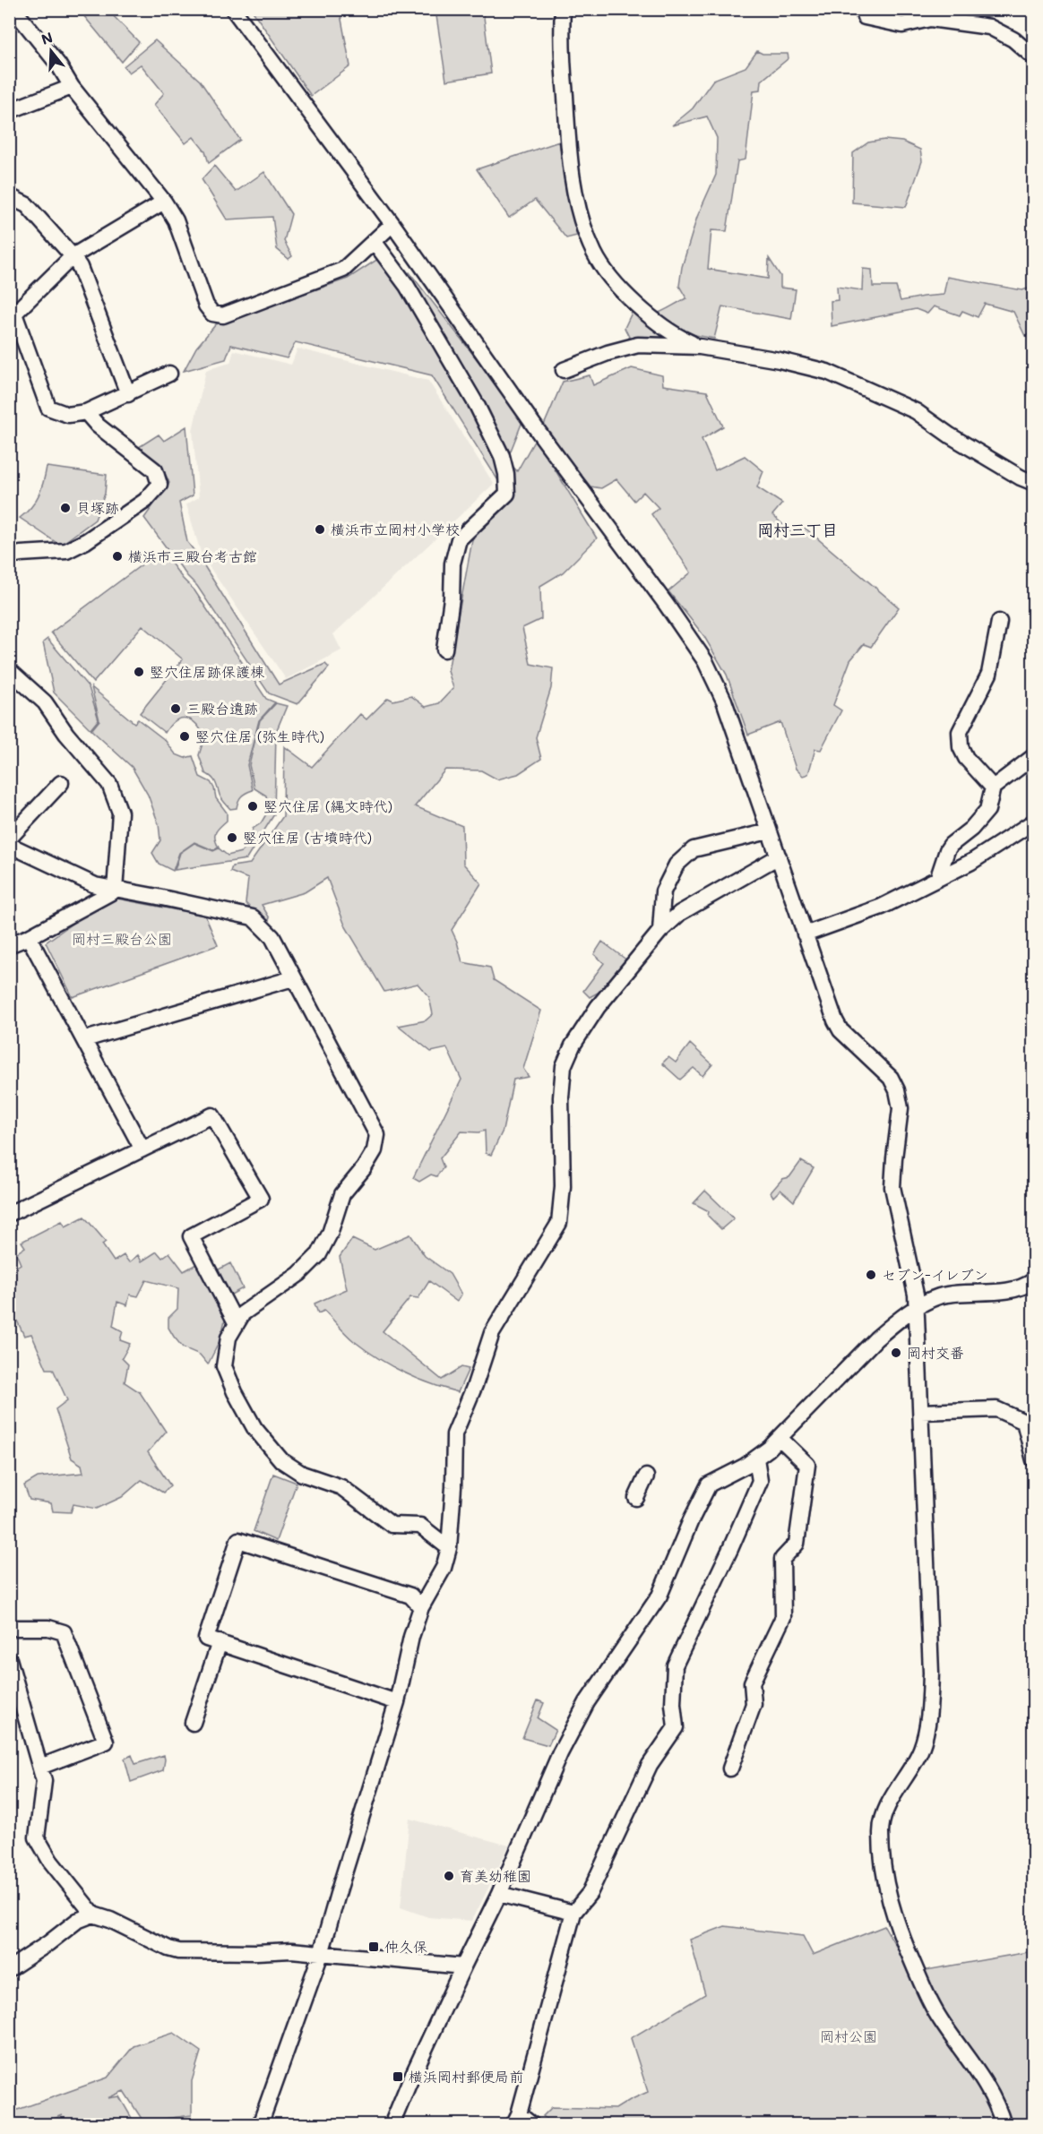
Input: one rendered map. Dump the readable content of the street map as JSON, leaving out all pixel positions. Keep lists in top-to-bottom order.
{
  "districts": ["岡村三丁目"],
  "parks": ["岡村三殿台公園", "岡村公園"],
  "places": {
    "other": [
      "貝塚跡",
      "横浜市立岡村小学校",
      "横浜市三殿台考古館",
      "竪穴住居跡保護棟",
      "三殿台遺跡",
      "竪穴住居 (弥生時代)",
      "竪穴住居 (縄文時代)",
      "竪穴住居 (古墳時代)",
      "セブン-イレブン",
      "岡村交番",
      "育美幼稚園"
    ],
    "transit": ["仲久保", "横浜岡村郵便局前"]
  },
  "north": "top"
}
